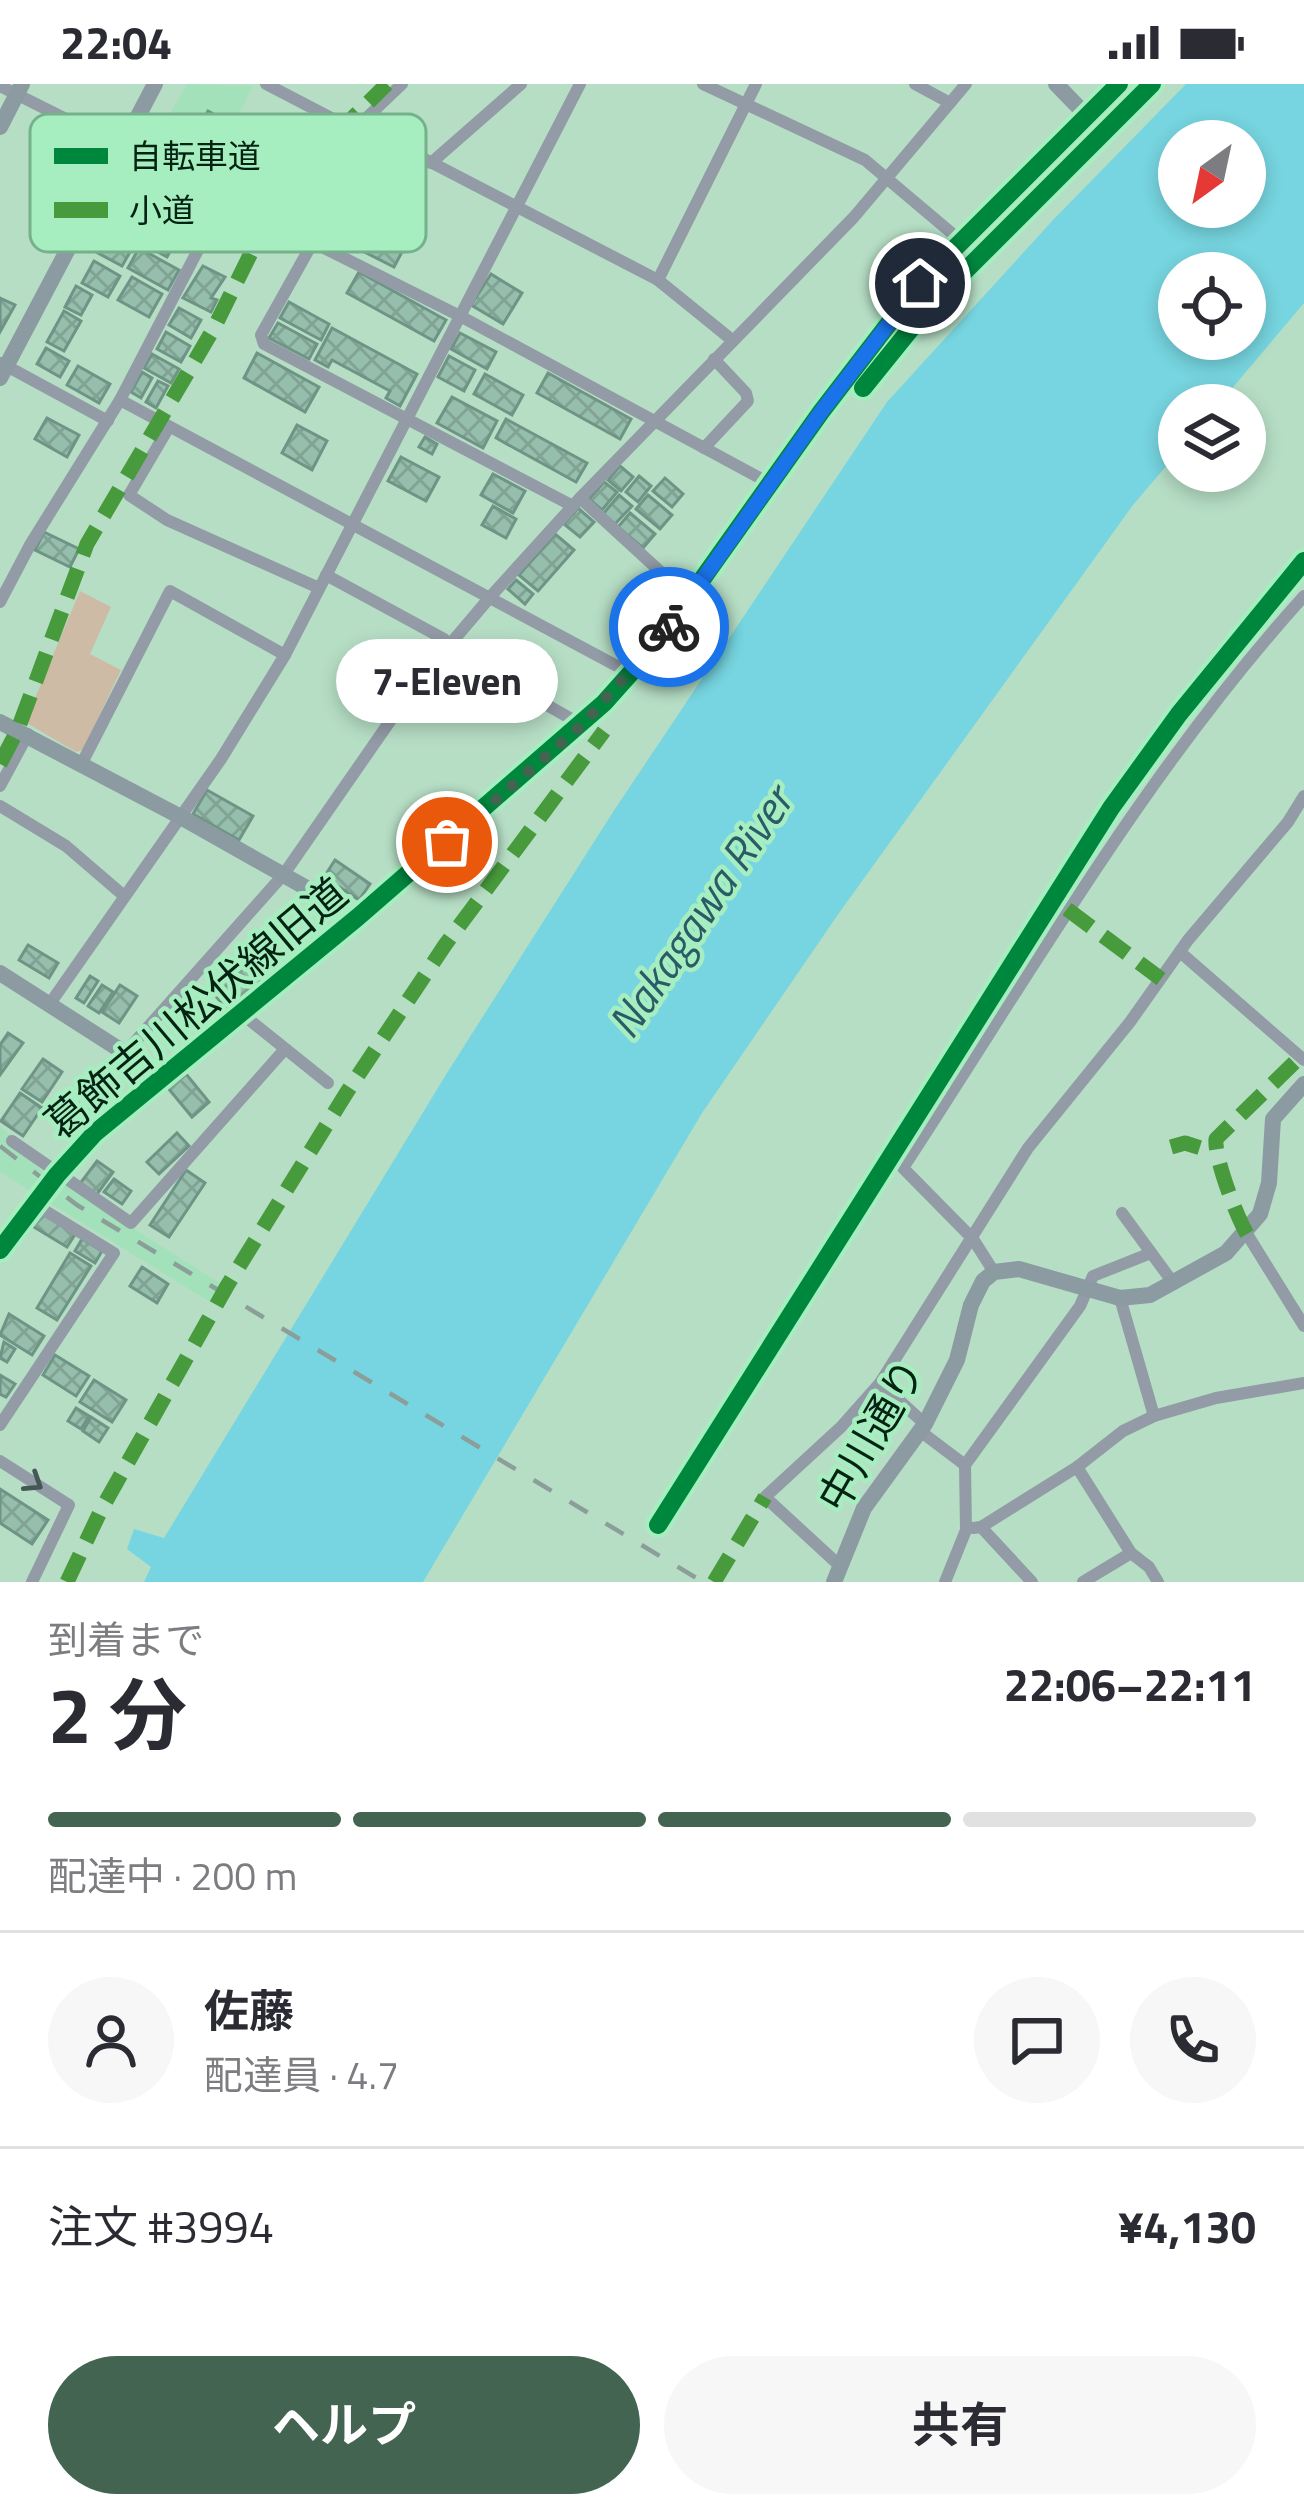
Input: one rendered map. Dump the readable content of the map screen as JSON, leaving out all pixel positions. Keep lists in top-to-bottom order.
{
  "streets": {
    "street": ["葛飾吉川松伏線旧道", "中川通り"]
  },
  "water": ["Nakagawa River"],
  "places": ["7-Eleven"],
  "legend": ["自転車道", "小道"],
  "north": "bottom left",
  "page": {
    "status": "22:04",
    "bubble": "7-Eleven",
    "heading": ["2 分", "到着まで", "22:06–22:11"],
    "panel": [
      "佐藤",
      "配達員 · 4.7",
      "注文 #3994",
      "¥4,130"
    ],
    "bar": "配達中 · 200 m",
    "buttons": ["ヘルプ", "共有"]
  }
}
